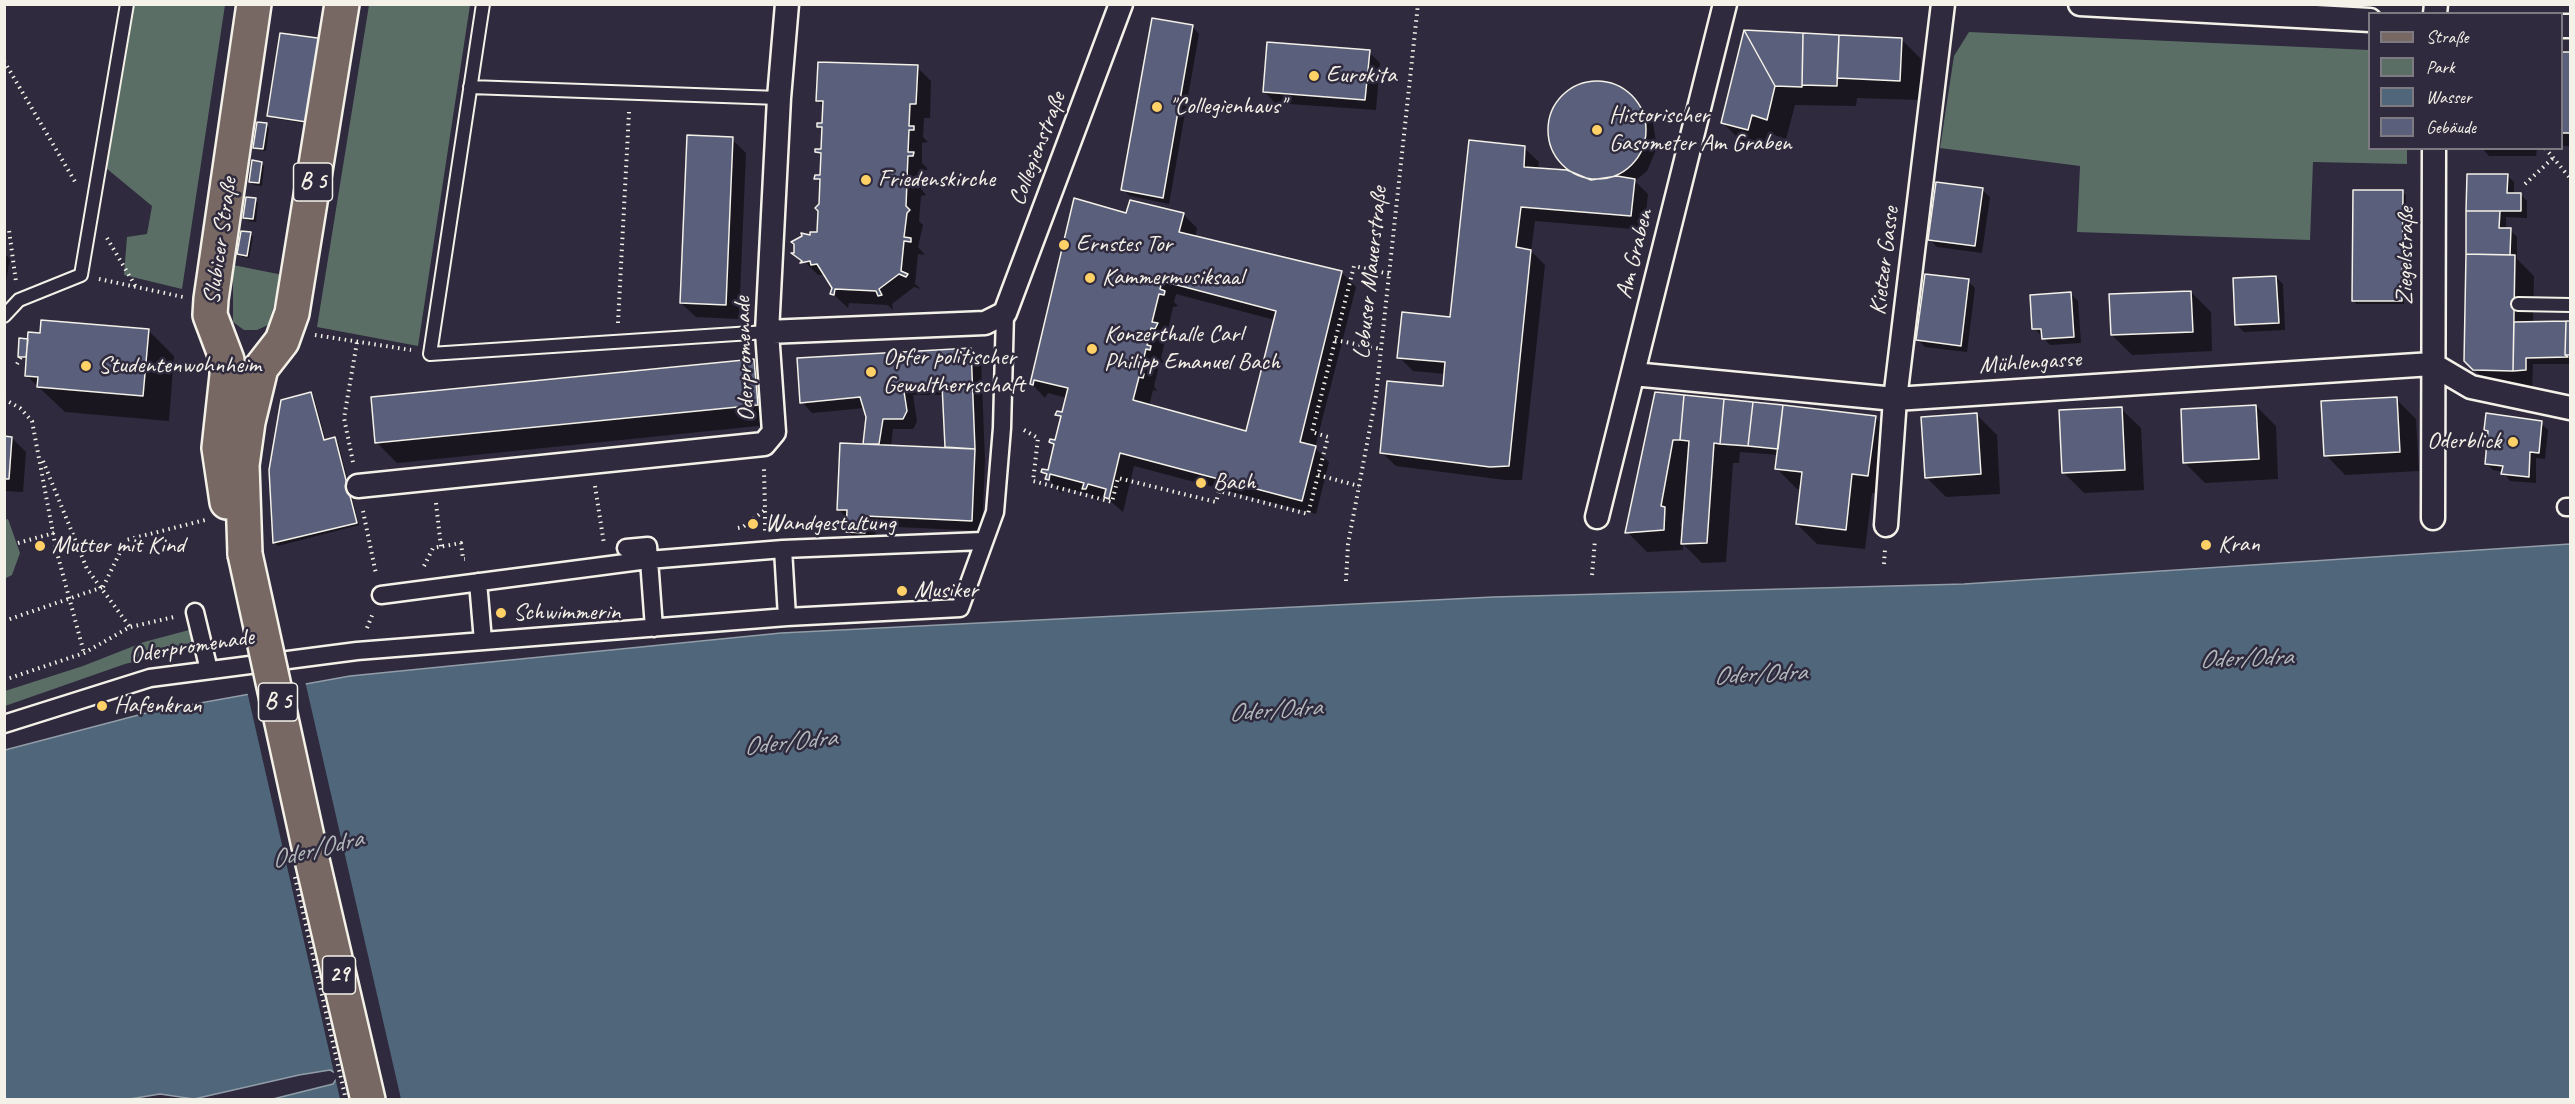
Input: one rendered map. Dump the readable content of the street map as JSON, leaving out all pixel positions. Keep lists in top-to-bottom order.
{
  "streets": {
    "main road": ["B 5", "Slubicer Straße", "29"],
    "street": [
      "Collegienstraße",
      "Am Graben",
      "Ziegelstraße",
      "Kietzer Gasse",
      "Oderpromenade",
      "Mühlengasse"
    ],
    "path": ["Lebuser Mauerstraße"]
  },
  "crossings": [
    ["Collegienstraße", "Oderpromenade"],
    ["B 5", "Slubicer Straße"],
    ["B 5", "29"],
    ["Am Graben", "Mühlengasse"],
    ["Ziegelstraße", "Mühlengasse"],
    ["Kietzer Gasse", "Mühlengasse"]
  ],
  "water": ["Oder/Odra"],
  "places": [
    "Eurokita",
    "\"Collegienhaus\"",
    "Historischer Gasometer Am Graben",
    "Friedenskirche",
    "Ernstes Tor",
    "Kammermusiksaal",
    "Konzerthalle Carl Philipp Emanuel Bach",
    "Studentenwohnheim",
    "Opfer politischer Gewaltherrschaft",
    "Oderblick",
    "Bach",
    "Wandgestaltung",
    "Kran",
    "Mutter mit Kind",
    "Musiker",
    "Schwimmerin",
    "Hafenkran"
  ],
  "legend": [
    "Straße",
    "Park",
    "Wasser",
    "Gebäude"
  ]
}
